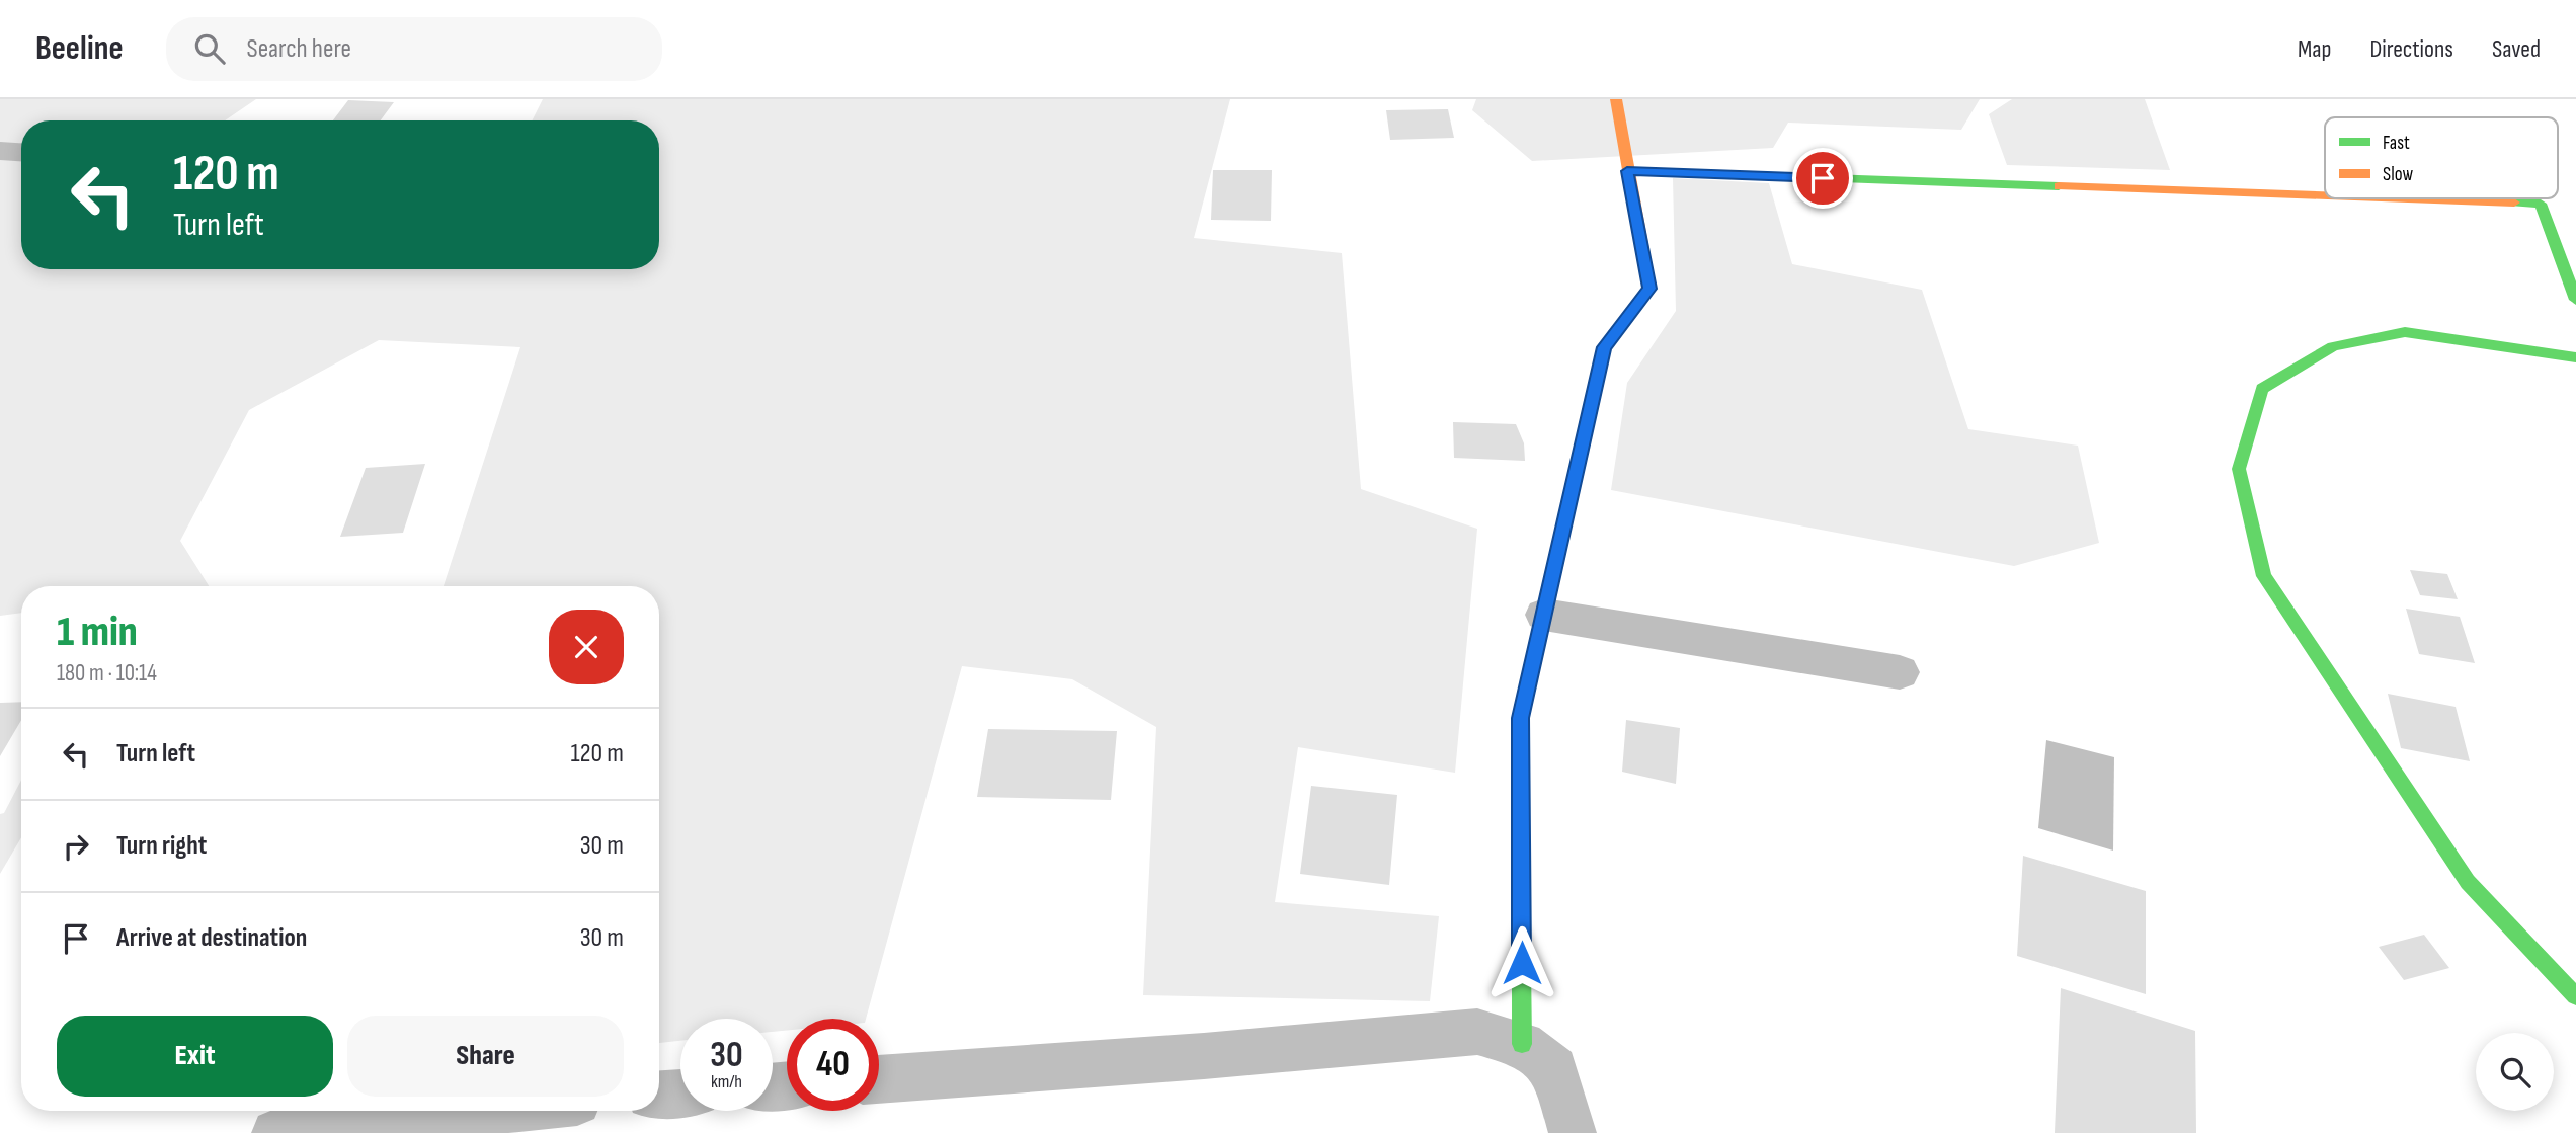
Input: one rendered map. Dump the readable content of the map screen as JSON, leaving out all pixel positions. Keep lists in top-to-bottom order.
{
  "legend": ["Fast", "Slow"],
  "page": {
    "header": "Beeline",
    "search": "Search here",
    "nav": ["Map", "Directions", "Saved"],
    "turn": ["120 m", "Turn left"],
    "heading": ["1 min", "180 m · 10:14"],
    "list": [
      {
        "name": "Turn left",
        "value": "120 m"
      },
      {
        "name": "Turn right",
        "value": "30 m"
      },
      {
        "name": "Arrive at destination",
        "value": "30 m"
      }
    ],
    "buttons": ["Exit", "Share"],
    "speed": "30 km/h",
    "limit": "40"
  }
}
